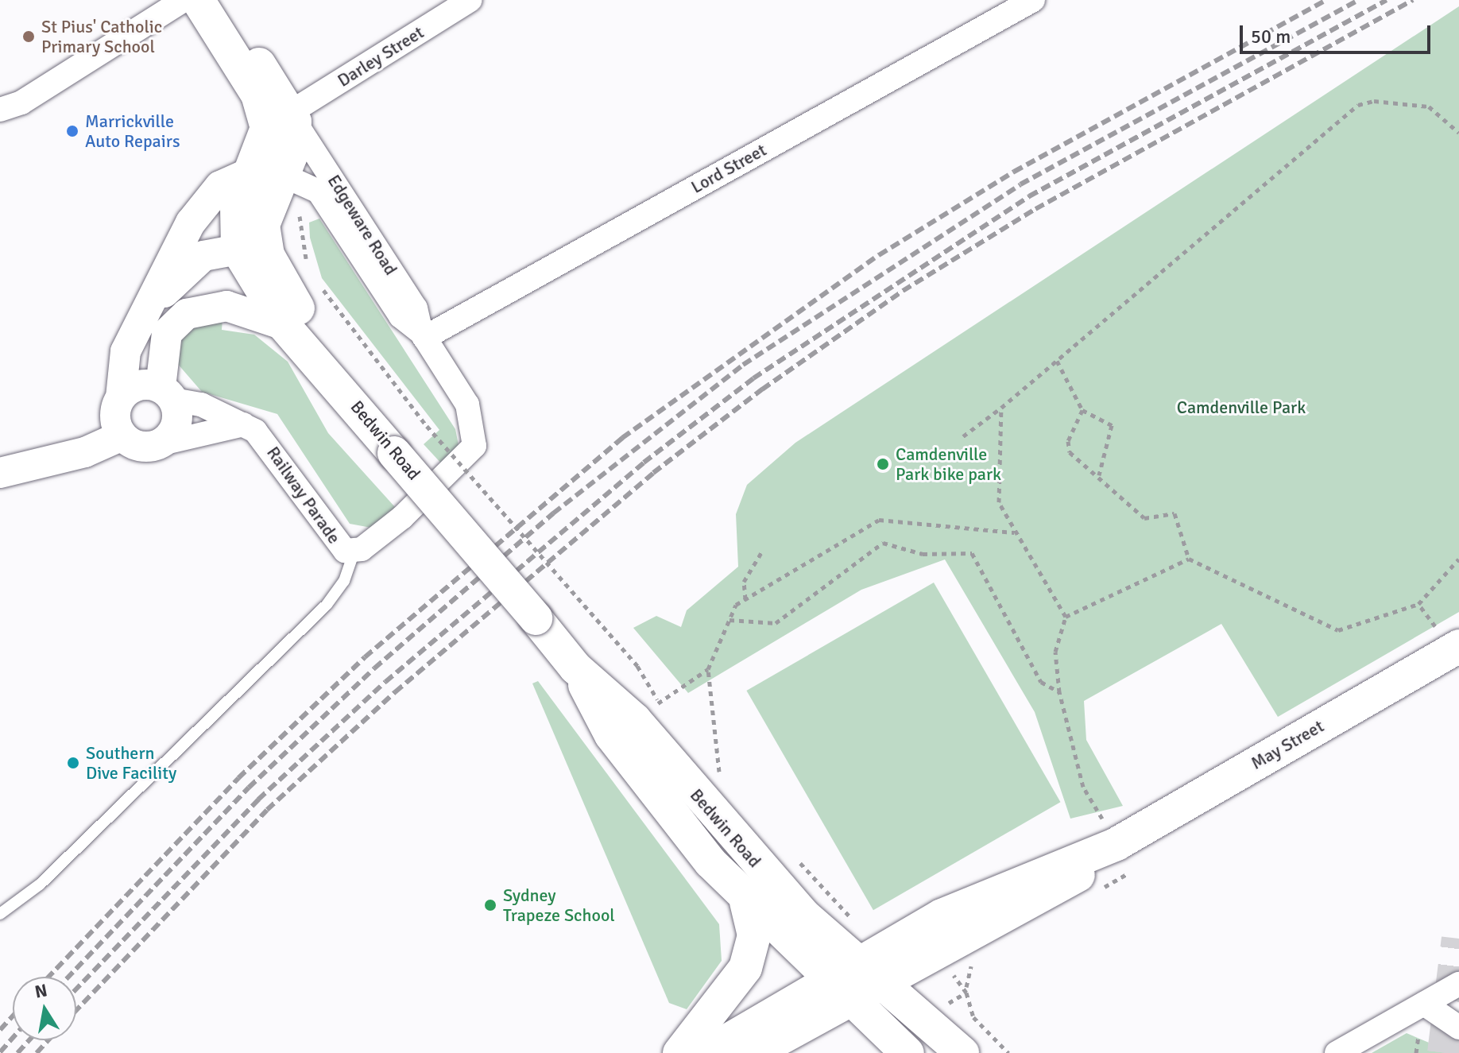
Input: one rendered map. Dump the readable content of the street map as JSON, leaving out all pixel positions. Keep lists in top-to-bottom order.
{
  "streets": {
    "main road": ["Bedwin Road", "May Street"],
    "street": [
      "Darley Street",
      "Lord Street",
      "Edgeware Road",
      "Railway Parade"
    ]
  },
  "crossings": [
    ["Darley Street", "Edgeware Road"],
    ["Darley Street", "Bedwin Road"],
    ["Lord Street", "Edgeware Road"],
    ["Edgeware Road", "Bedwin Road"],
    ["Edgeware Road", "Railway Parade"],
    ["Bedwin Road", "May Street"]
  ],
  "parks": ["Camdenville Park"],
  "places": [
    "St Pius' Catholic Primary School",
    "Marrickville Auto Repairs",
    "Camdenville Park bike park",
    "Southern Dive Facility",
    "Sydney Trapeze School"
  ],
  "scale_bar": "50 m",
  "north": "top"
}
